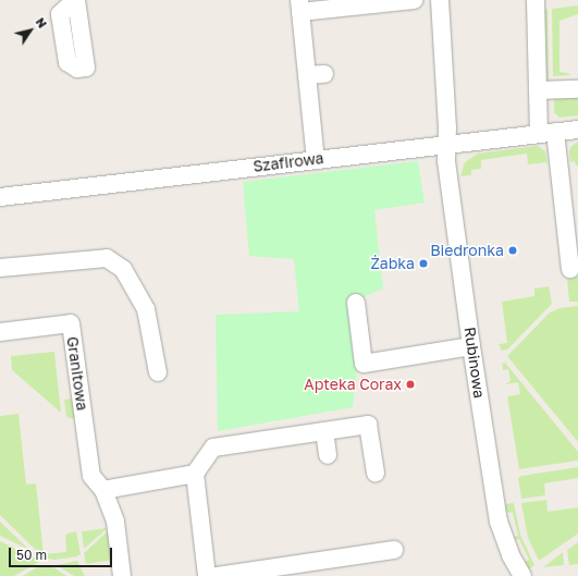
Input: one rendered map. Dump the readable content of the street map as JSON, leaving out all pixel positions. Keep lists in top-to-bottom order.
{
  "streets": {
    "street": ["Szafirowa", "Rubinowa", "Granitowa"]
  },
  "crossings": [
    ["Szafirowa", "Rubinowa"]
  ],
  "places": ["Biedronka", "Żabka", "Apteka Corax"],
  "scale_bar": "50 m",
  "north": "top right"
}
